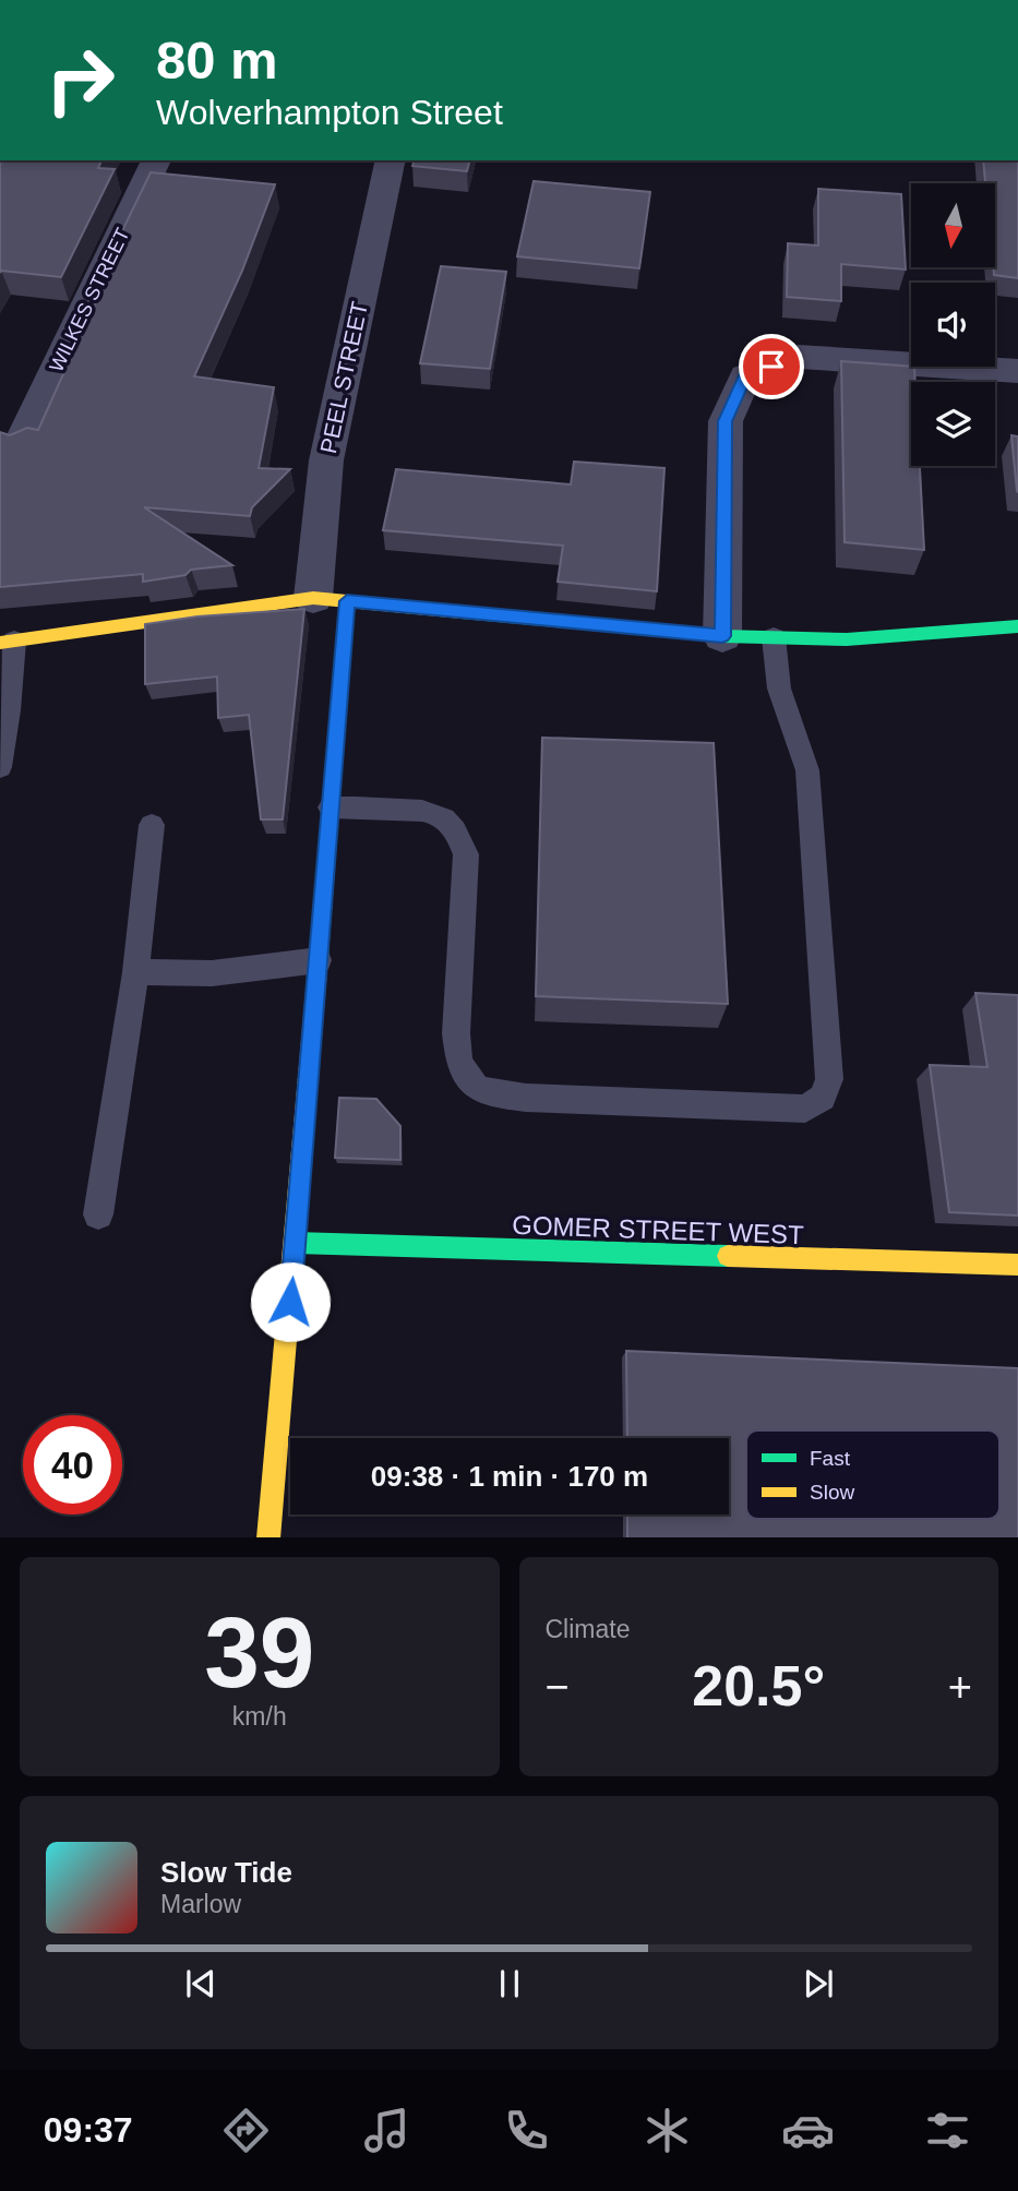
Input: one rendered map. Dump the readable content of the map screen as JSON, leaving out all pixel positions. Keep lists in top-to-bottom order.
{
  "streets": {
    "street": ["WILKES STREET", "PEEL STREET", "GOMER STREET WEST"]
  },
  "legend": ["Fast", "Slow"],
  "north": "bottom",
  "page": {
    "turn": ["80 m", "Wolverhampton Street"],
    "limit": "40",
    "trip": "09:38 · 1 min · 170 m",
    "tile": [
      ["39", "km/h"],
      "Climate"
    ],
    "heat": ["−", "20.5°", "+"],
    "song": ["Slow Tide", "Marlow"],
    "tabs": "09:37"
  }
}
